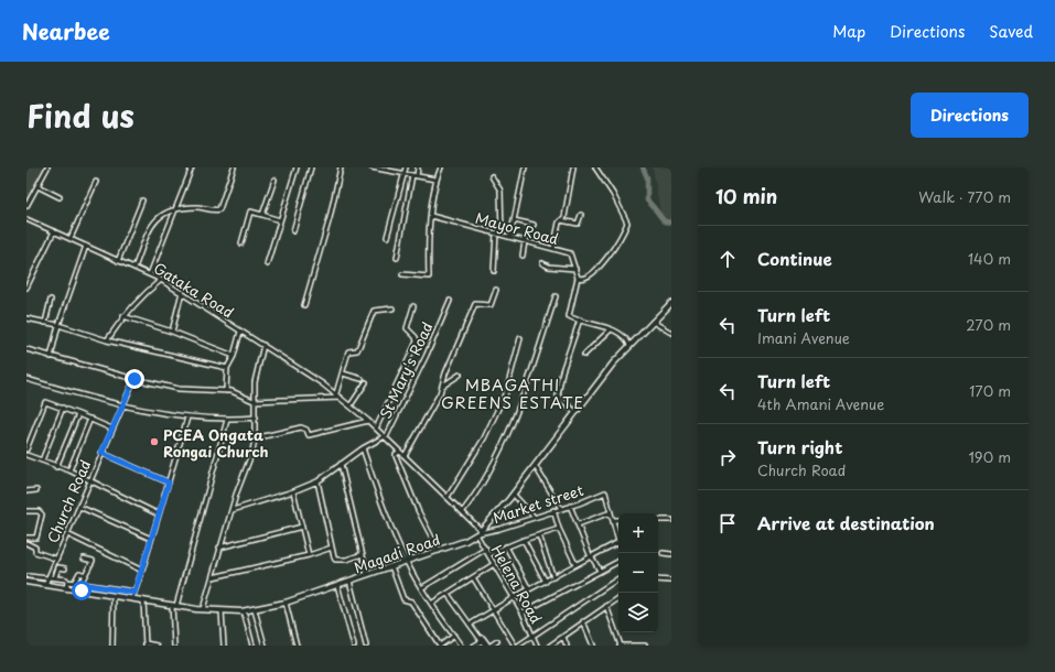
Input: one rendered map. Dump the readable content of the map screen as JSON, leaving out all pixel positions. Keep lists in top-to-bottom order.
{
  "streets": {
    "highway": ["Magadi Road"],
    "street": [
      "Mayor Road",
      "Gataka Road",
      "St Mary's Road",
      "Church Road",
      "Market street",
      "Helena Road"
    ]
  },
  "crossings": [
    ["Gataka Road", "St Mary's Road"],
    ["Gataka Road", "Market street"],
    ["Gataka Road", "Magadi Road"],
    ["Gataka Road", "Helena Road"],
    ["Church Road", "Magadi Road"],
    ["Market street", "Magadi Road"],
    ["Market street", "Helena Road"],
    ["Magadi Road", "Helena Road"]
  ],
  "districts": ["MBAGATHI GREENS ESTATE"],
  "places": ["PCEA Ongata Rongai Church"],
  "page": {
    "header": "Nearbee",
    "nav": ["Map", "Directions", "Saved"],
    "title": "Find us",
    "buttons": "Directions",
    "heading": ["10 min", "Walk · 770 m"],
    "list": [
      ["Continue", "140 m"],
      ["Turn left", "Imani Avenue", "270 m"],
      ["Turn left", "4th Amani Avenue", "170 m"],
      ["Turn right", "Church Road", "190 m"],
      "Arrive at destination"
    ],
    "map_buttons": ["+", "−"]
  }
}
